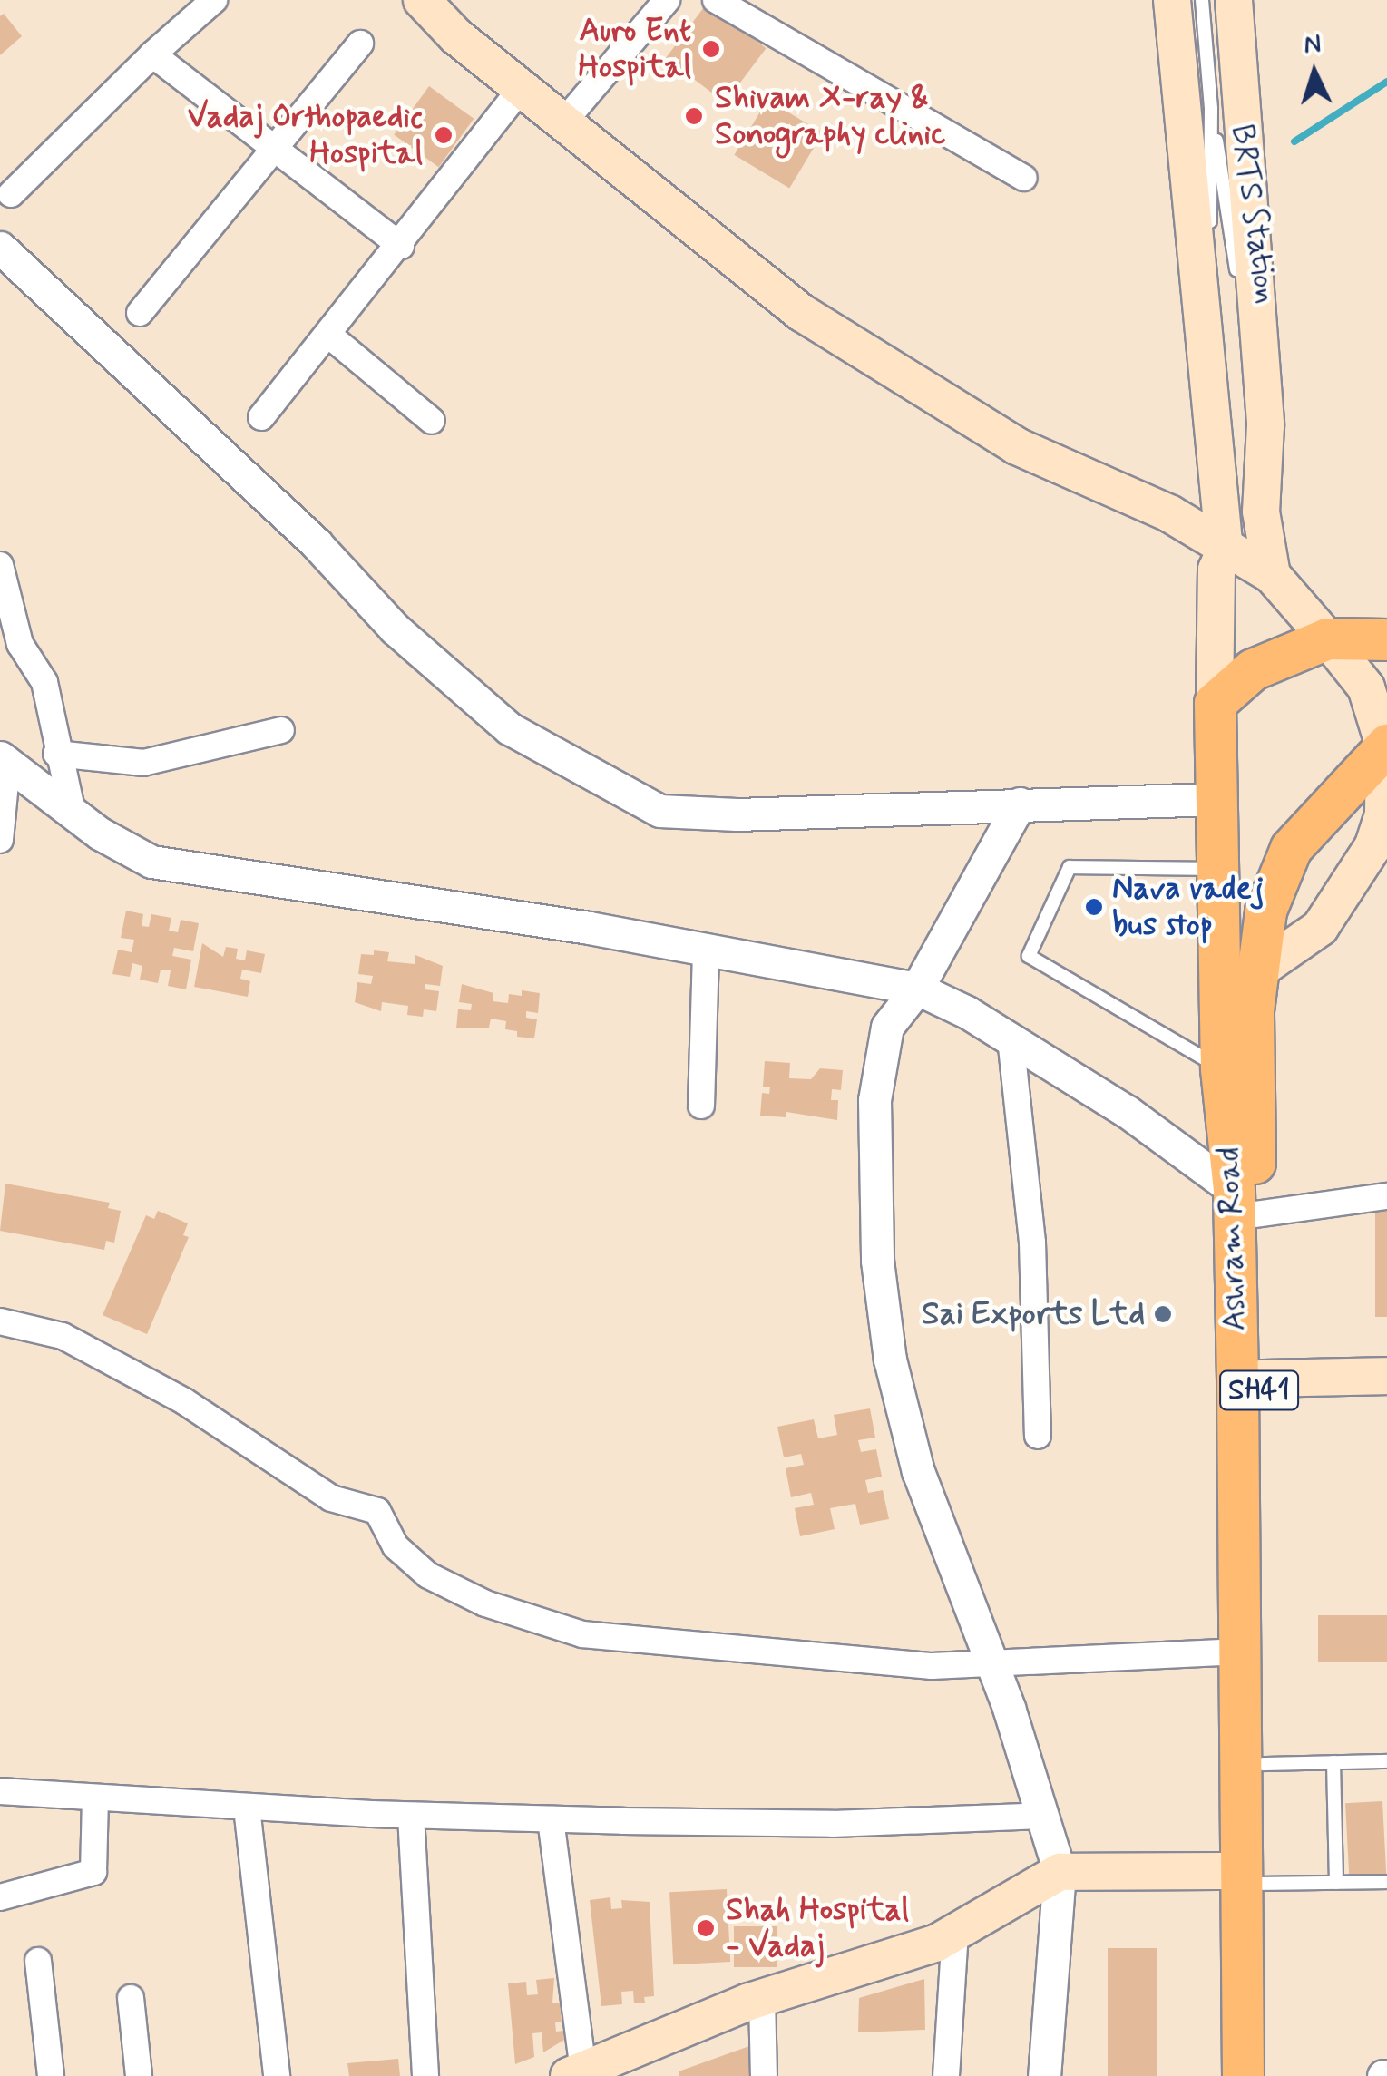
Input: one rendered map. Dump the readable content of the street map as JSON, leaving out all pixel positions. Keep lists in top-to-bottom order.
{
  "streets": {
    "main road": ["Ashram Road", "SH41"],
    "lane": ["BRTS Station"]
  },
  "places": [
    "Auro Ent Hospital",
    "Shivam X-ray & Sonography clinic",
    "Vadaj Orthopaedic Hospital",
    "Nava vadej bus stop",
    "Sai Exports Ltd",
    "Shah Hospital - Vadaj"
  ],
  "north": "top"
}
